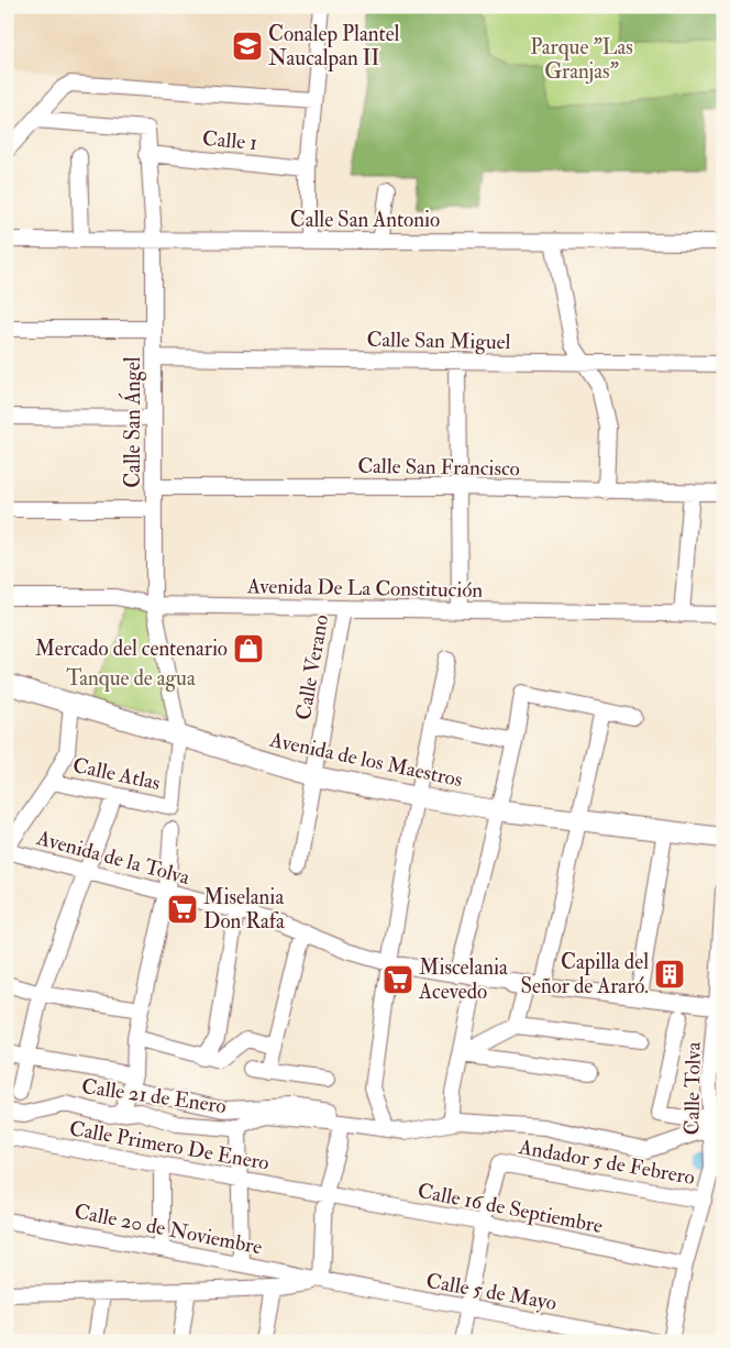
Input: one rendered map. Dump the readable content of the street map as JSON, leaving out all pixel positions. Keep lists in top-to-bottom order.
{
  "streets": {
    "main road": ["Avenida de los Maestros"],
    "street": [
      "Calle 1",
      "Calle San Antonio",
      "Calle San Miguel",
      "Calle San Ángel",
      "Calle San Francisco",
      "Avenida De La Constitución",
      "Calle Verano",
      "Calle Atlas",
      "Avenida de la Tolva",
      "Calle Tolva",
      "Calle 21 de Enero",
      "Calle Primero De Enero",
      "Andador 5 de Febrero",
      "Calle 16 de Septiembre",
      "Calle 20 de Noviembre",
      "Calle 5 de Mayo"
    ]
  },
  "crossings": [
    ["Calle 1", "Calle San Ángel"],
    ["Calle San Antonio", "Calle San Ángel"],
    ["Calle San Miguel", "Calle San Ángel"],
    ["Calle San Ángel", "Calle San Francisco"],
    ["Calle San Ángel", "Avenida De La Constitución"],
    ["Calle San Ángel", "Avenida de los Maestros"],
    ["Calle San Ángel", "Calle Atlas"],
    ["Avenida De La Constitución", "Calle Verano"],
    ["Calle Verano", "Avenida de los Maestros"],
    ["Avenida de la Tolva", "Calle Tolva"],
    ["Calle Tolva", "Andador 5 de Febrero"],
    ["Calle Tolva", "Calle 16 de Septiembre"],
    ["Calle Primero De Enero", "Calle 16 de Septiembre"],
    ["Andador 5 de Febrero", "Calle 16 de Septiembre"],
    ["Calle 20 de Noviembre", "Calle 5 de Mayo"]
  ],
  "parks": ["Parque \"Las Granjas\"", "Tanque de agua"],
  "places": {
    "school or university": ["Conalep Plantel Naucalpan II"],
    "shop": ["Mercado del centenario"],
    "supermarket": ["Miselania Don Rafa", "Miscelania Acevedo"],
    "building": ["Capilla del Señor de Araró."]
  }
}
